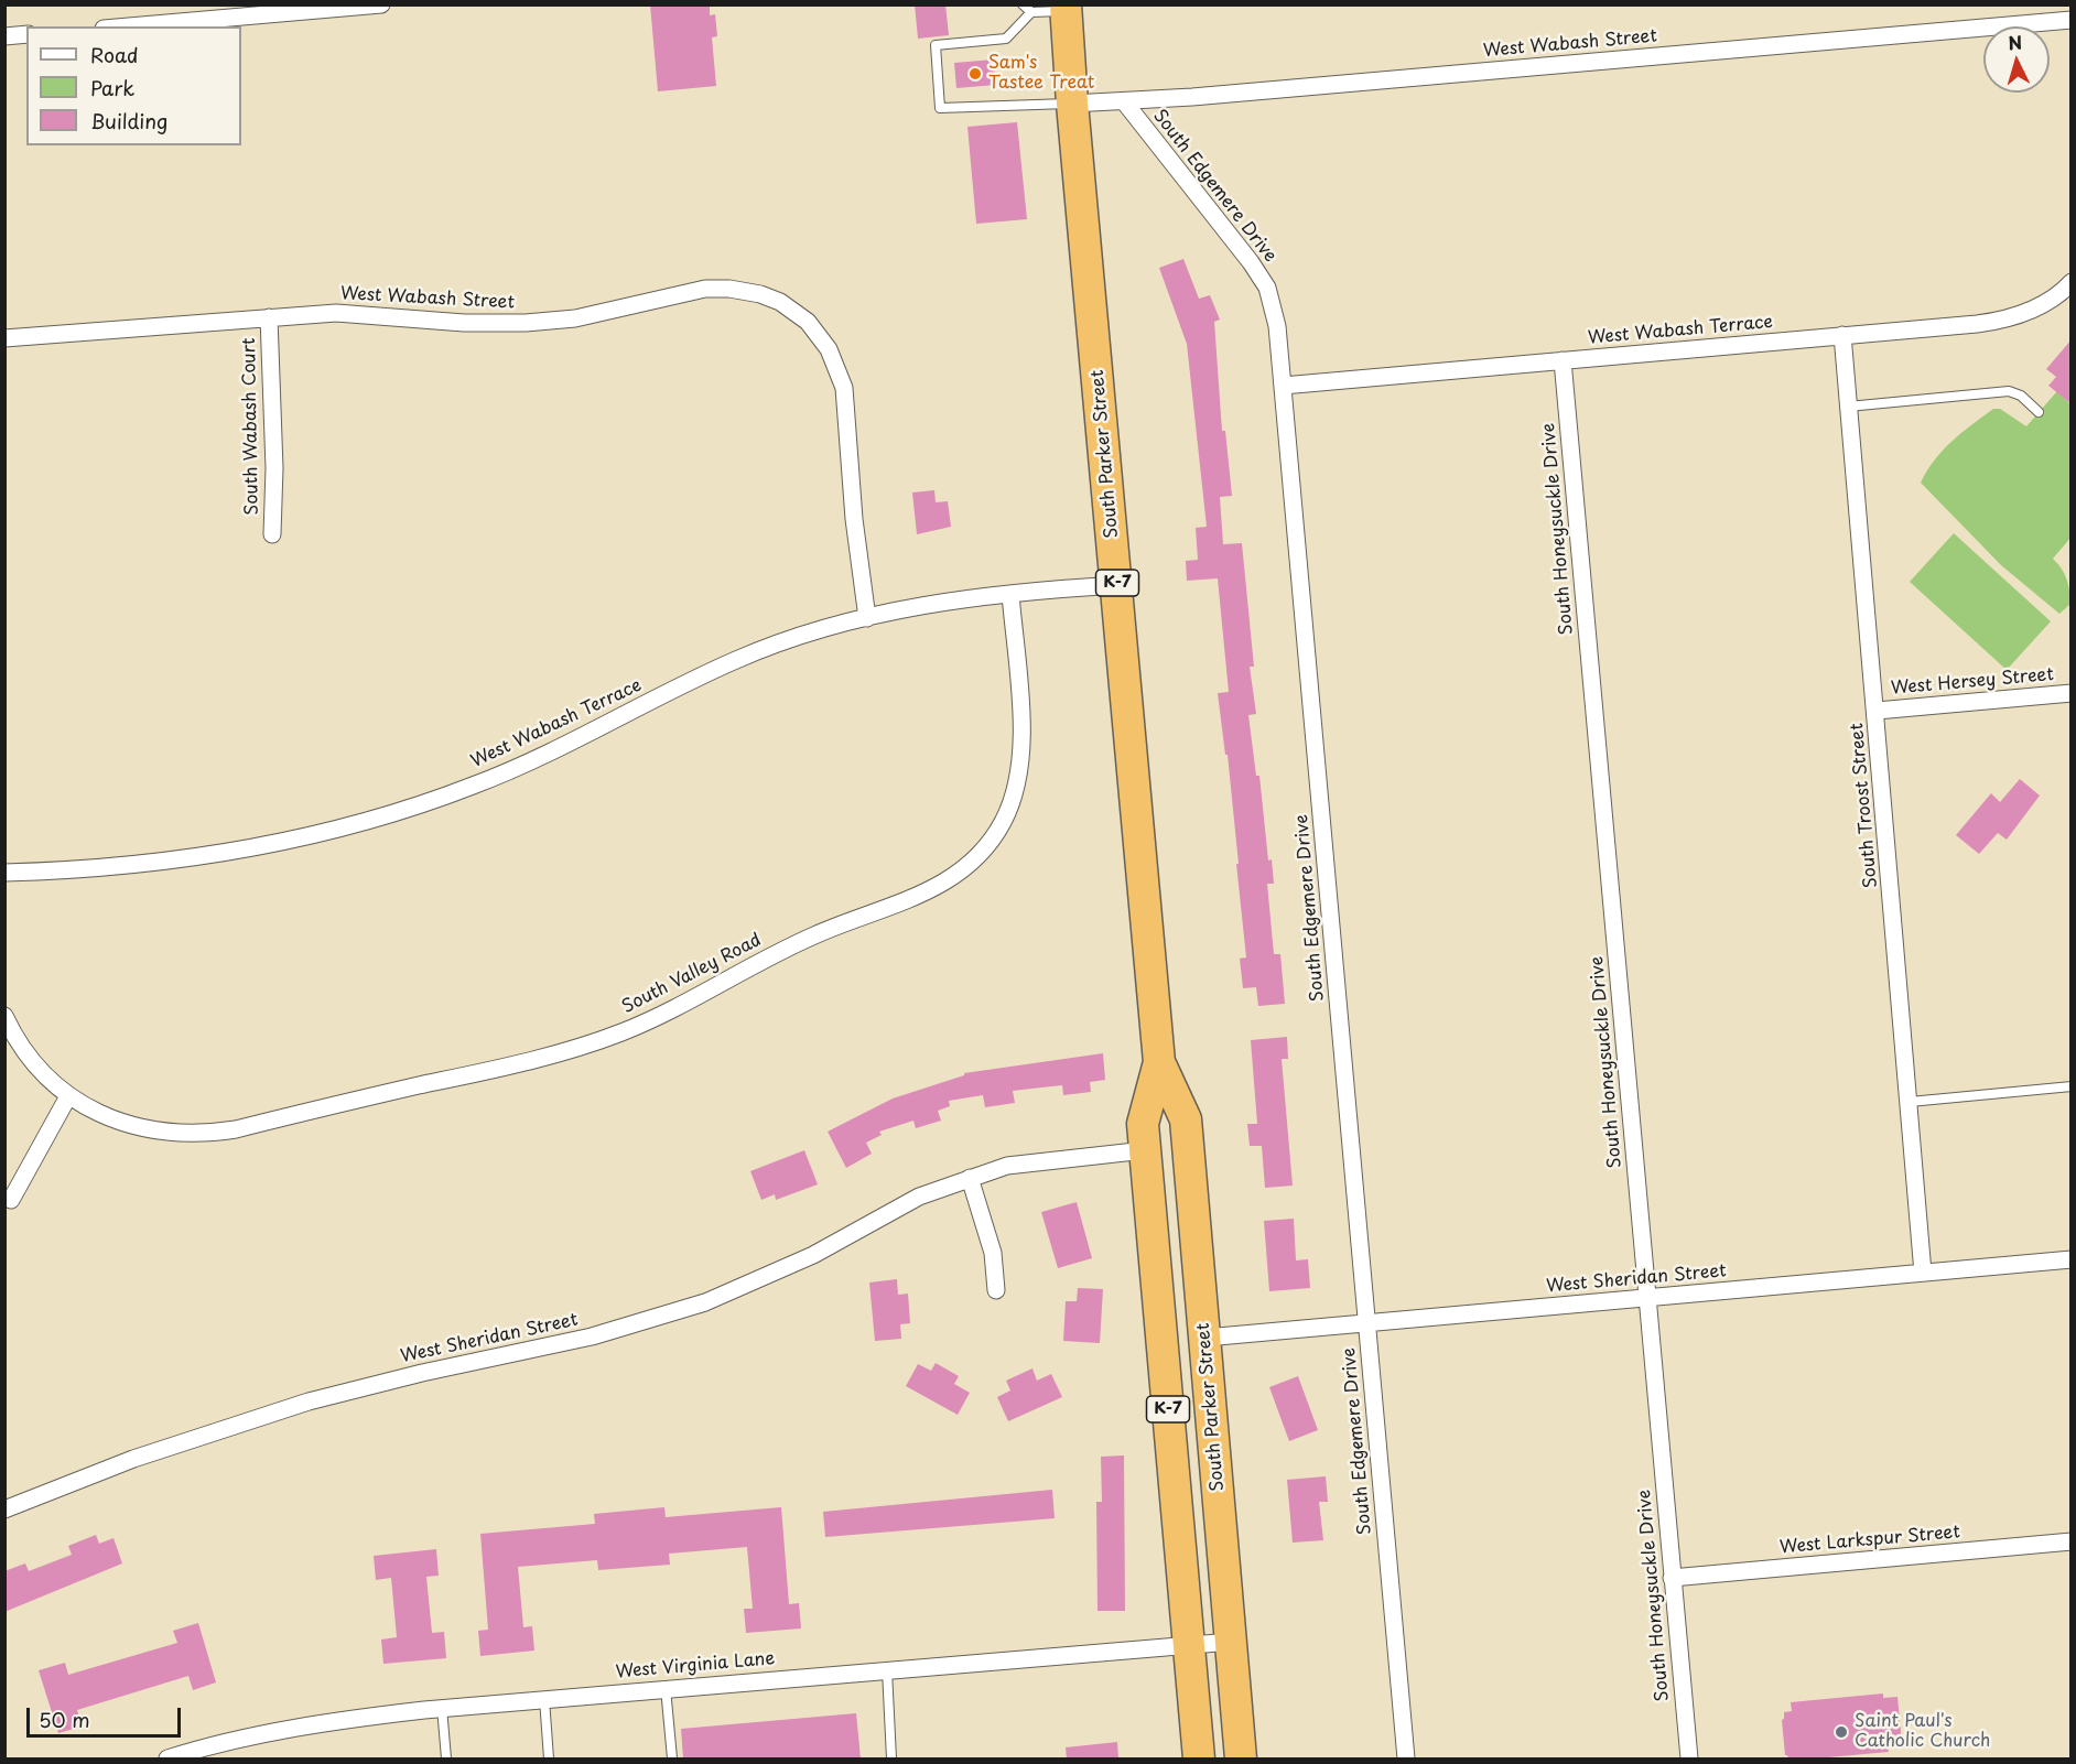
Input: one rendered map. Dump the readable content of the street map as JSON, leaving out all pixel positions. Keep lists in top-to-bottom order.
{
  "streets": {
    "highway": ["South Parker Street", "K-7"],
    "street": [
      "West Wabash Street",
      "South Edgemere Drive",
      "West Wabash Terrace",
      "South Wabash Court",
      "South Honeysuckle Drive",
      "West Hersey Street",
      "South Troost Street",
      "South Valley Road",
      "West Sheridan Street",
      "West Larkspur Street",
      "West Virginia Lane"
    ]
  },
  "crossings": [
    ["West Wabash Street", "South Edgemere Drive"],
    ["West Wabash Street", "West Wabash Terrace"],
    ["West Wabash Street", "South Wabash Court"],
    ["West Wabash Street", "South Parker Street"],
    ["South Edgemere Drive", "West Wabash Terrace"],
    ["South Edgemere Drive", "West Sheridan Street"],
    ["West Wabash Terrace", "South Parker Street"],
    ["West Wabash Terrace", "South Honeysuckle Drive"],
    ["West Wabash Terrace", "South Troost Street"],
    ["West Wabash Terrace", "South Valley Road"],
    ["South Parker Street", "West Sheridan Street"],
    ["South Parker Street", "West Virginia Lane"],
    ["South Honeysuckle Drive", "West Sheridan Street"],
    ["South Honeysuckle Drive", "West Larkspur Street"],
    ["West Hersey Street", "South Troost Street"],
    ["South Troost Street", "West Sheridan Street"]
  ],
  "places": ["Sam's Tastee Treat", "Saint Paul's Catholic Church"],
  "legend": ["Road", "Park", "Building"],
  "scale_bar": "50 m",
  "north": "top"
}
